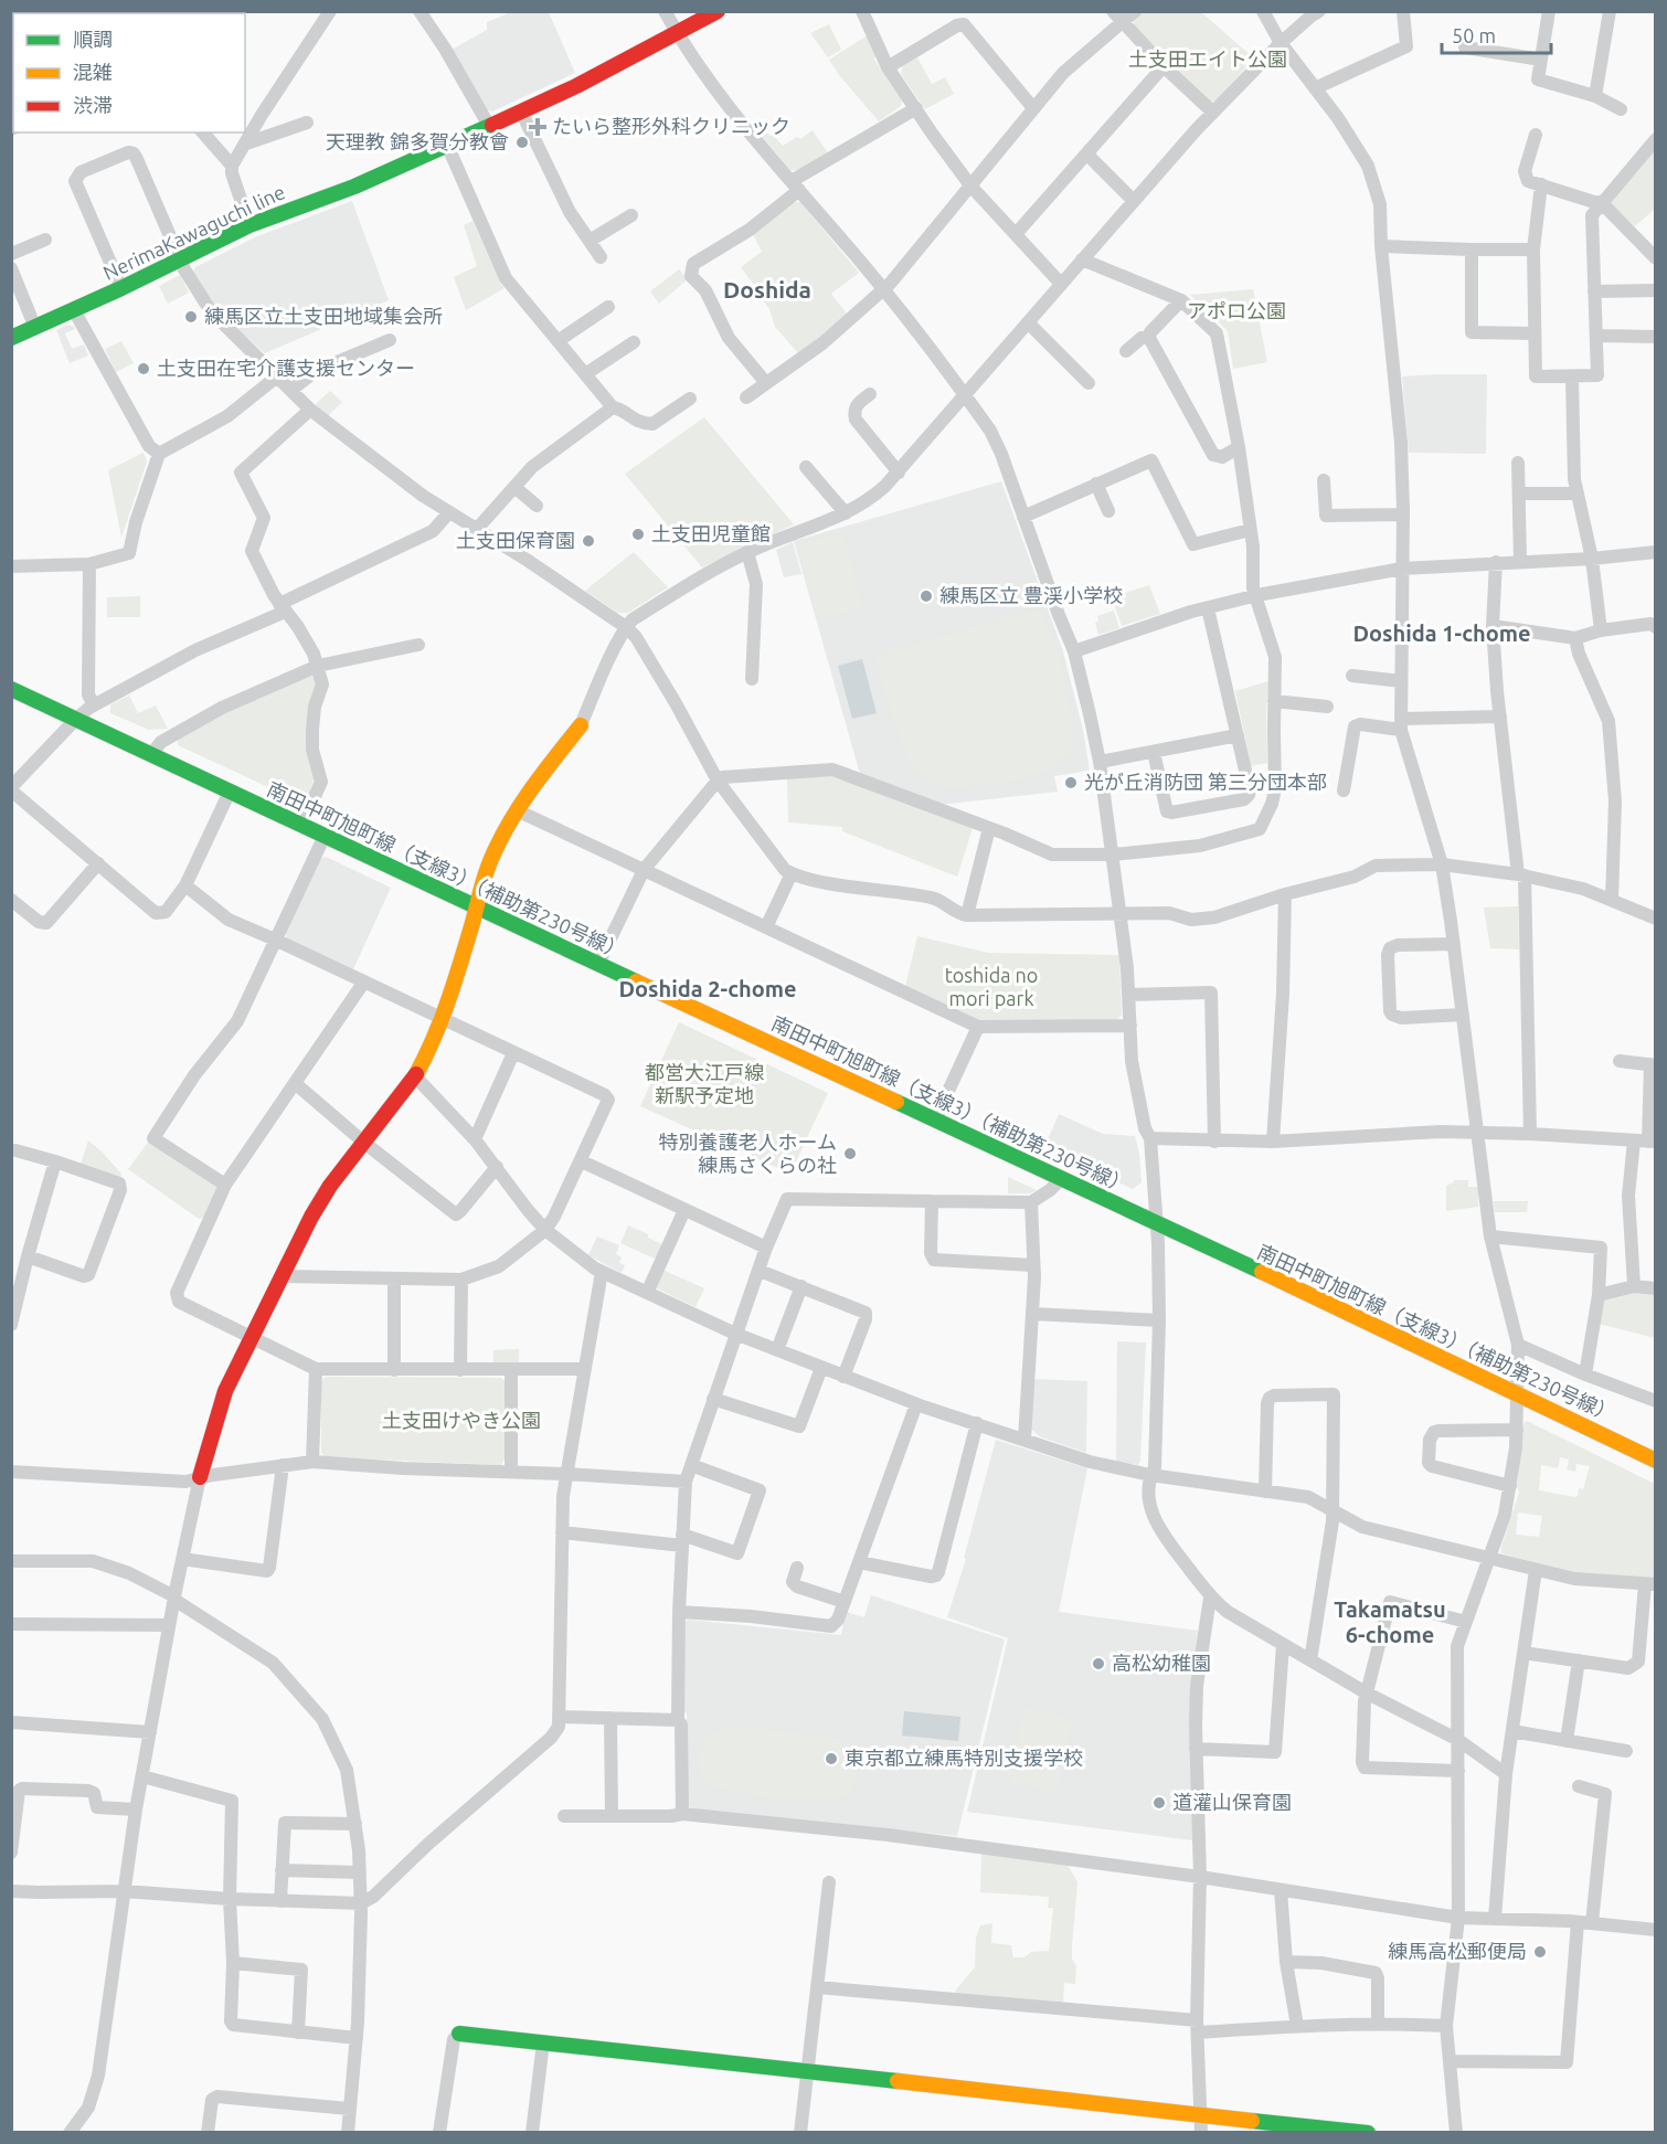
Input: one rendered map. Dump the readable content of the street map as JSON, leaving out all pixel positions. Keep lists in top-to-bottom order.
{
  "streets": {
    "main road": ["NerimaKawaguchi line", "南田中町旭町線（支線3）（補助第230号線）"]
  },
  "districts": [
    "Doshida",
    "Doshida 1-chome",
    "Doshida 2-chome",
    "Takamatsu 6-chome"
  ],
  "parks": [
    "土支田エイト公園",
    "アポロ公園",
    "toshida no mori park",
    "都営大江戸線 新駅予定地",
    "土支田けやき公園"
  ],
  "places": {
    "health": ["たいら整形外科クリニック"],
    "other": [
      "天理教 錦多賀分教會",
      "練馬区立土支田地域集会所",
      "土支田在宅介護支援センター",
      "土支田児童館",
      "土支田保育園",
      "練馬区立 豊渓小学校",
      "光が丘消防団 第三分団本部",
      "特別養護老人ホーム 練馬さくらの社",
      "高松幼稚園",
      "東京都立練馬特別支援学校",
      "道灌山保育園",
      "練馬高松郵便局"
    ]
  },
  "legend": ["順調", "混雑", "渋滞"],
  "scale_bar": "50 m"
}
